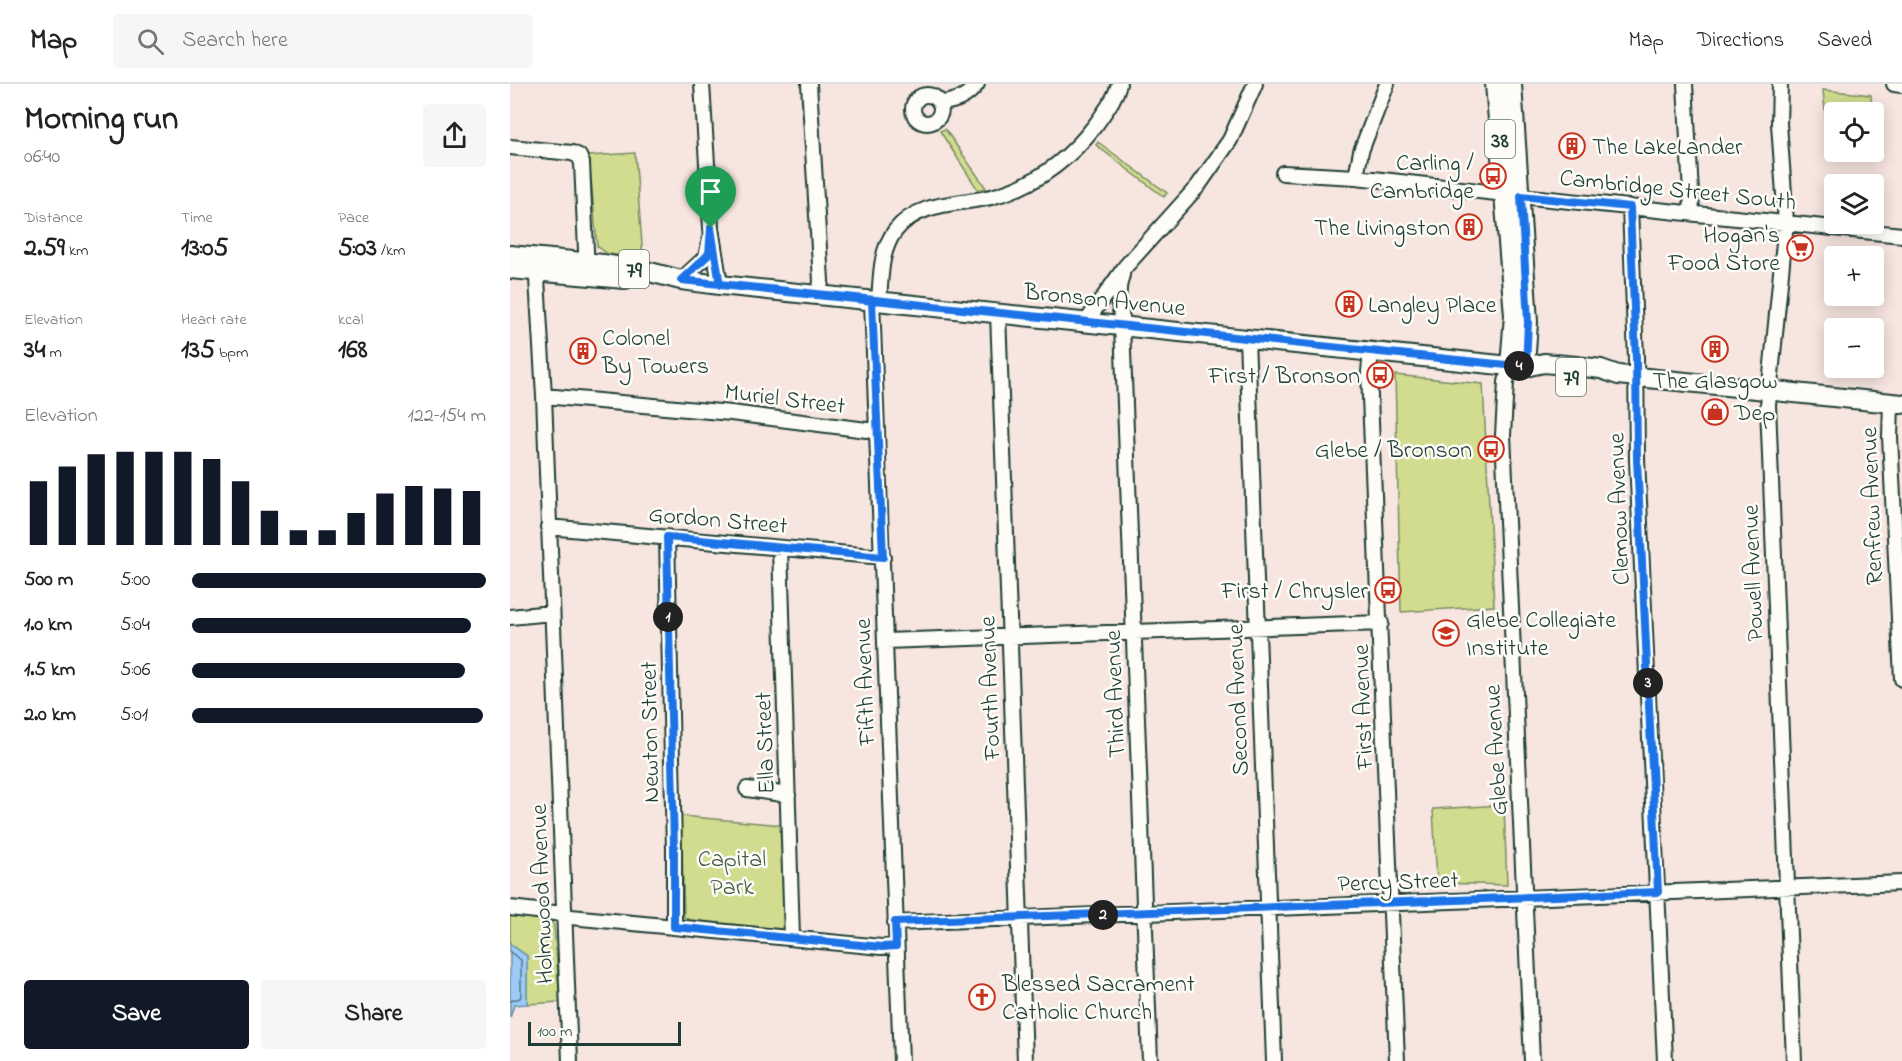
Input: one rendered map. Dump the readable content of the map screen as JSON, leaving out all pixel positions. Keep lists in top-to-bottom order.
{
  "streets": {
    "main road": ["38", "79", "Bronson Avenue"],
    "street": [
      "Cambridge Street South",
      "Muriel Street",
      "Renfrew Avenue",
      "Clemow Avenue",
      "Gordon Street",
      "Powell Avenue",
      "Fifth Avenue",
      "Fourth Avenue",
      "Third Avenue",
      "Second Avenue",
      "First Avenue",
      "Newton Street",
      "Ella Street",
      "Glebe Avenue",
      "Percy Street",
      "Holmwood Avenue"
    ]
  },
  "crossings": [
    ["38", "Cambridge Street South"],
    ["38", "Bronson Avenue"],
    ["38", "Glebe Avenue"],
    ["Cambridge Street South", "Clemow Avenue"],
    ["Cambridge Street South", "Powell Avenue"],
    ["Bronson Avenue", "Renfrew Avenue"],
    ["Bronson Avenue", "Clemow Avenue"],
    ["Bronson Avenue", "Powell Avenue"],
    ["Bronson Avenue", "Fifth Avenue"],
    ["Bronson Avenue", "Fourth Avenue"],
    ["Bronson Avenue", "Third Avenue"],
    ["Bronson Avenue", "Second Avenue"],
    ["Bronson Avenue", "First Avenue"],
    ["Bronson Avenue", "Glebe Avenue"],
    ["Bronson Avenue", "Holmwood Avenue"],
    ["Muriel Street", "Fifth Avenue"],
    ["Muriel Street", "Holmwood Avenue"],
    ["Clemow Avenue", "Percy Street"],
    ["Gordon Street", "Fifth Avenue"],
    ["Gordon Street", "Newton Street"],
    ["Gordon Street", "Ella Street"],
    ["Gordon Street", "Holmwood Avenue"],
    ["Powell Avenue", "Percy Street"],
    ["Fifth Avenue", "Percy Street"],
    ["Fourth Avenue", "Percy Street"],
    ["Third Avenue", "Percy Street"],
    ["Second Avenue", "Percy Street"],
    ["First Avenue", "Percy Street"],
    ["Glebe Avenue", "Percy Street"]
  ],
  "parks": ["Capital Park"],
  "places": {
    "building": [
      "The LakeLander",
      "The Livingston",
      "Langley Place",
      "The Glasgow",
      "Colonel By Towers"
    ],
    "bus stop": [
      "Carling / Cambridge",
      "First / Bronson",
      "Glebe / Bronson",
      "First / Chrysler"
    ],
    "supermarket": ["Hogan's Food Store"],
    "shop": ["Dep"],
    "school or university": ["Glebe Collegiate Institute"],
    "church": ["Blessed Sacrament Catholic Church"]
  },
  "scale_bar": "100 m",
  "page": {
    "header": "Map",
    "search": "Search here",
    "nav": ["Map", "Directions", "Saved"],
    "heading": ["Morning run", "06:40"],
    "map_buttons": ["+", "−"],
    "stats": [
      ["Distance", "2.59 km"],
      ["Time", "13:05"],
      ["Pace", "5:03 /km"],
      ["Elevation", "34 m"],
      ["Heart rate", "135 bpm"],
      ["kcal", "168"]
    ],
    "pins": [
      "4",
      "1",
      "3",
      "2"
    ],
    "chart": ["Elevation", "122–154 m"],
    "list": [
      {
        "name": "500 m",
        "note": "5:00"
      },
      {
        "name": "1.0 km",
        "note": "5:04"
      },
      {
        "name": "1.5 km",
        "note": "5:06"
      },
      {
        "name": "2.0 km",
        "note": "5:01"
      }
    ],
    "buttons": ["Save", "Share"],
    "scale": "100 m"
  }
}
